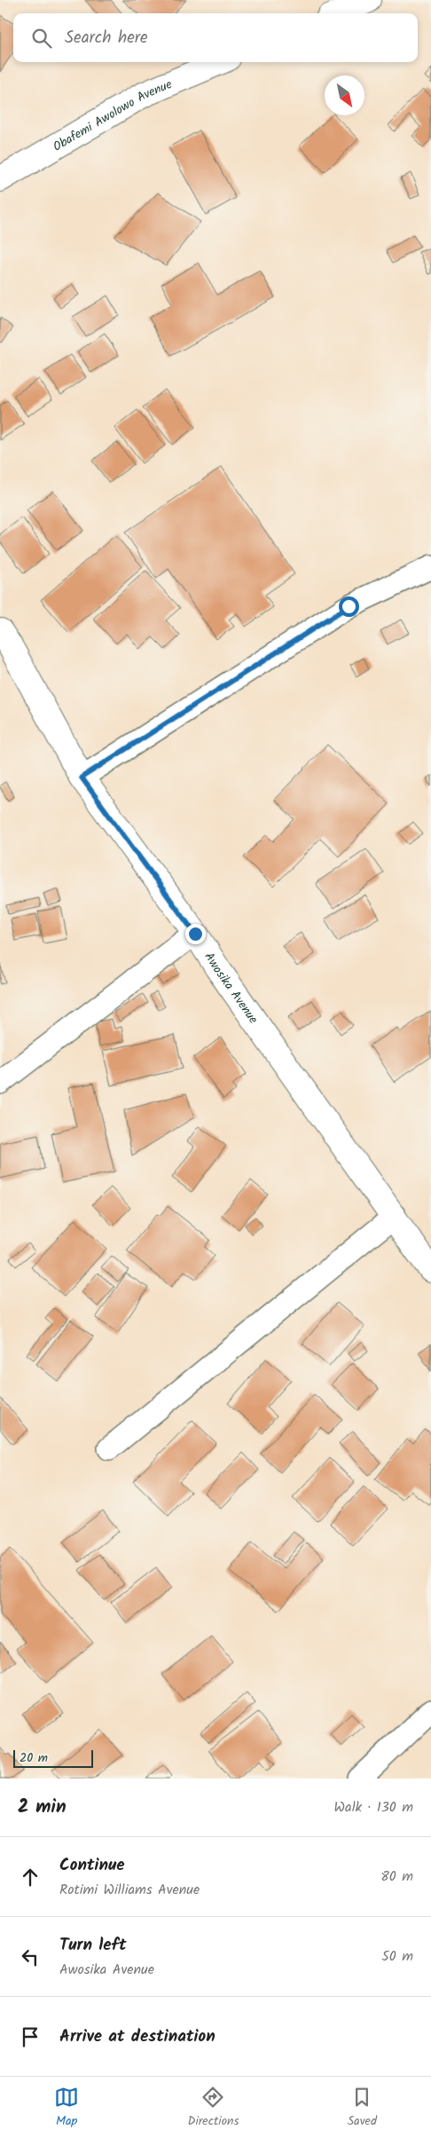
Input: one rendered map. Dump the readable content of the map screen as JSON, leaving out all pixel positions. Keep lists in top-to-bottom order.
{
  "streets": {
    "street": ["Obafemi Awolowo Avenue", "Awosika Avenue"]
  },
  "scale_bar": "20 m",
  "north": "bottom right",
  "page": {
    "search": "Search here",
    "scale": "20 m",
    "heading": ["2 min", "Walk · 130 m"],
    "list": [
      ["Continue", "Rotimi Williams Avenue", "80 m"],
      ["Turn left", "Awosika Avenue", "50 m"],
      "Arrive at destination"
    ],
    "nav": ["Map", "Directions", "Saved"]
  }
}
